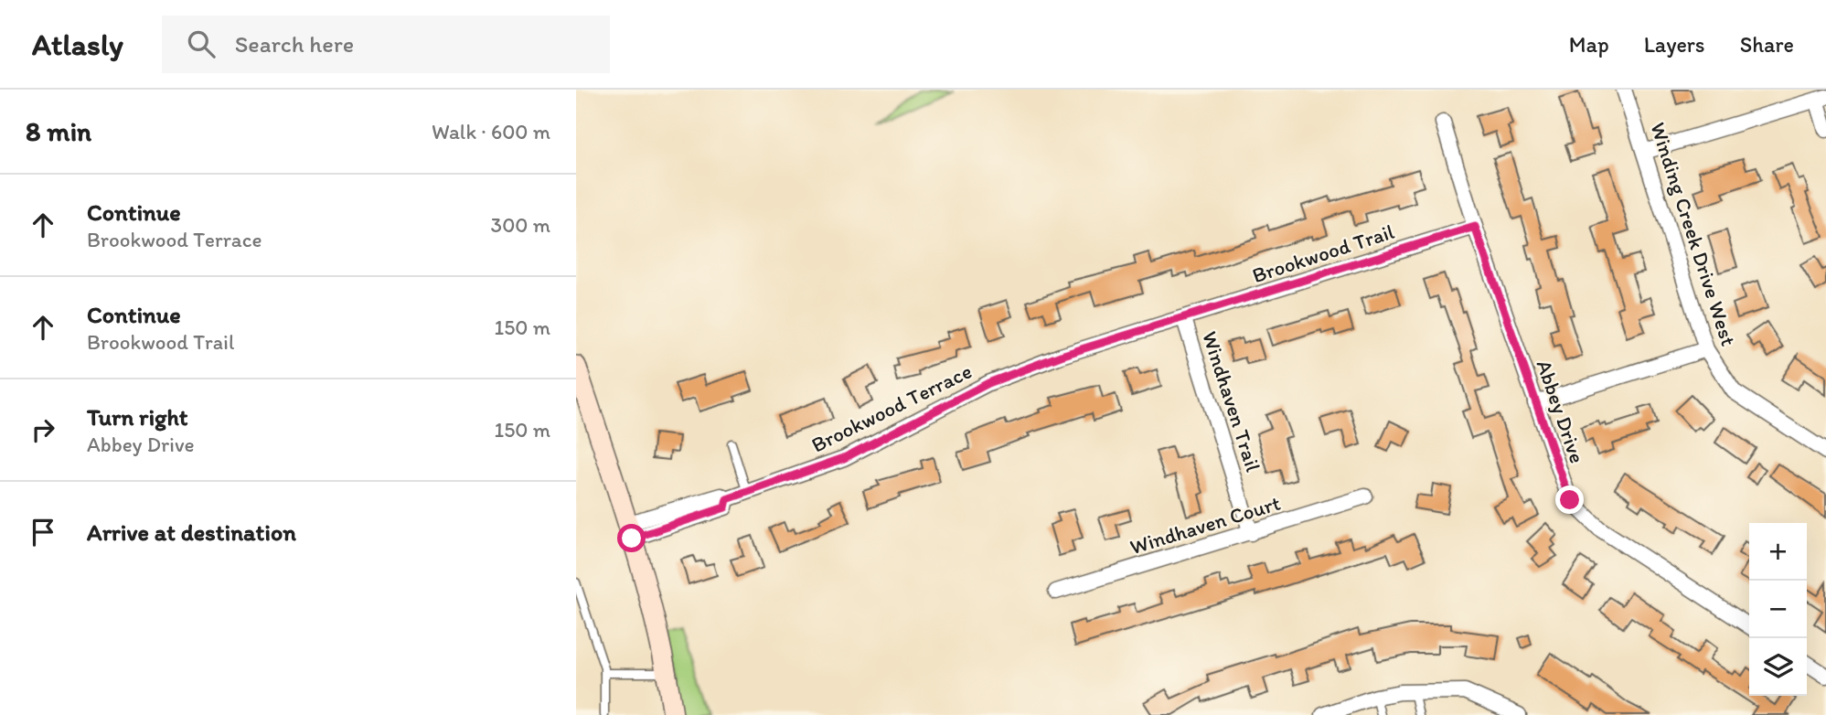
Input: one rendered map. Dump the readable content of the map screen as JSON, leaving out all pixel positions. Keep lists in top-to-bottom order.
{
  "streets": {
    "street": [
      "Winding Creek Drive West",
      "Brookwood Trail",
      "Windhaven Trail",
      "Brookwood Terrace",
      "Abbey Drive",
      "Windhaven Court"
    ]
  },
  "crossings": [
    ["Brookwood Trail", "Windhaven Trail"],
    ["Brookwood Trail", "Brookwood Terrace"],
    ["Brookwood Trail", "Abbey Drive"],
    ["Windhaven Trail", "Brookwood Terrace"],
    ["Windhaven Trail", "Windhaven Court"]
  ],
  "page": {
    "header": "Atlasly",
    "search": "Search here",
    "nav": ["Map", "Layers", "Share"],
    "heading": ["8 min", "Walk · 600 m"],
    "list": [
      ["Continue", "Brookwood Terrace", "300 m"],
      ["Continue", "Brookwood Trail", "150 m"],
      ["Turn right", "Abbey Drive", "150 m"],
      "Arrive at destination"
    ],
    "map_buttons": ["+", "−"]
  }
}
